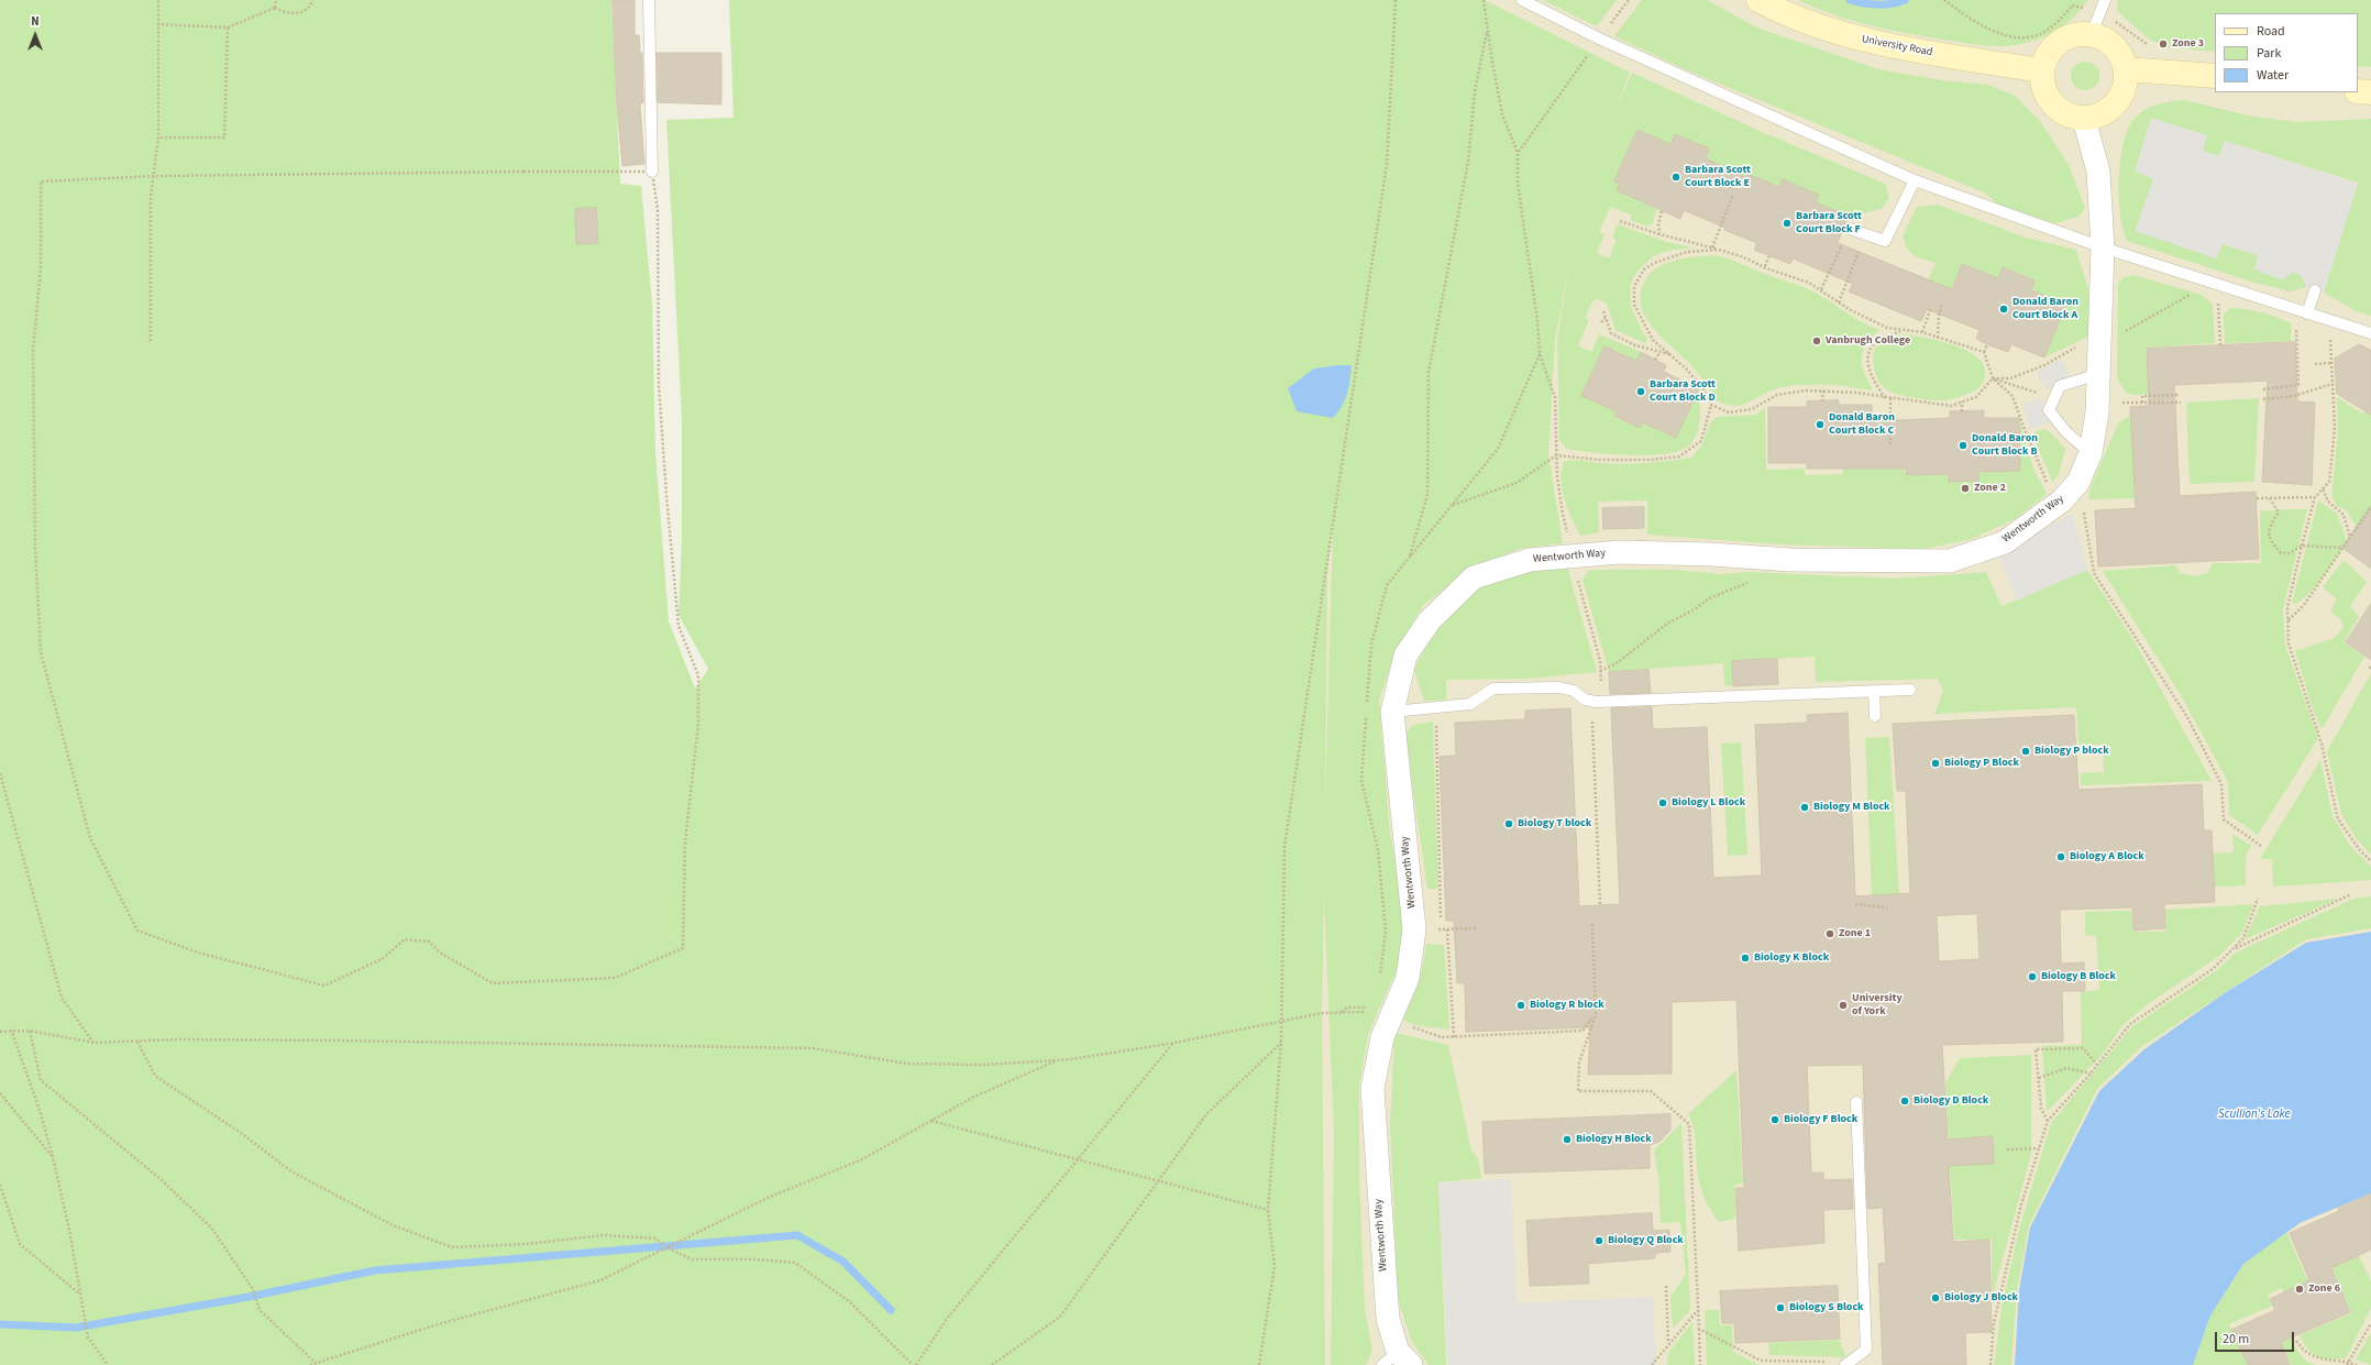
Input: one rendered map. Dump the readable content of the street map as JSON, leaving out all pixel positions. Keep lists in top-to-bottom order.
{
  "streets": {
    "street": ["University Road", "Wentworth Way"]
  },
  "crossings": [
    ["University Road", "Wentworth Way"]
  ],
  "water": ["Scullion's Lake"],
  "places": [
    "Zone 3",
    "Barbara Scott Court Block E",
    "Barbara Scott Court Block F",
    "Donald Baron Court Block A",
    "Vanbrugh College",
    "Barbara Scott Court Block D",
    "Donald Baron Court Block C",
    "Donald Baron Court Block B",
    "Zone 2",
    "Biology P block",
    "Biology P Block",
    "Biology L Block",
    "Biology M Block",
    "Biology T block",
    "Biology A Block",
    "Zone 1",
    "Biology K Block",
    "Biology B Block",
    "Biology R block",
    "University of York",
    "Biology D Block",
    "Biology F Block",
    "Biology H Block",
    "Biology Q Block",
    "Zone 6",
    "Biology J Block",
    "Biology S Block"
  ],
  "legend": ["Road", "Park", "Water"],
  "scale_bar": "20 m",
  "north": "top"
}
